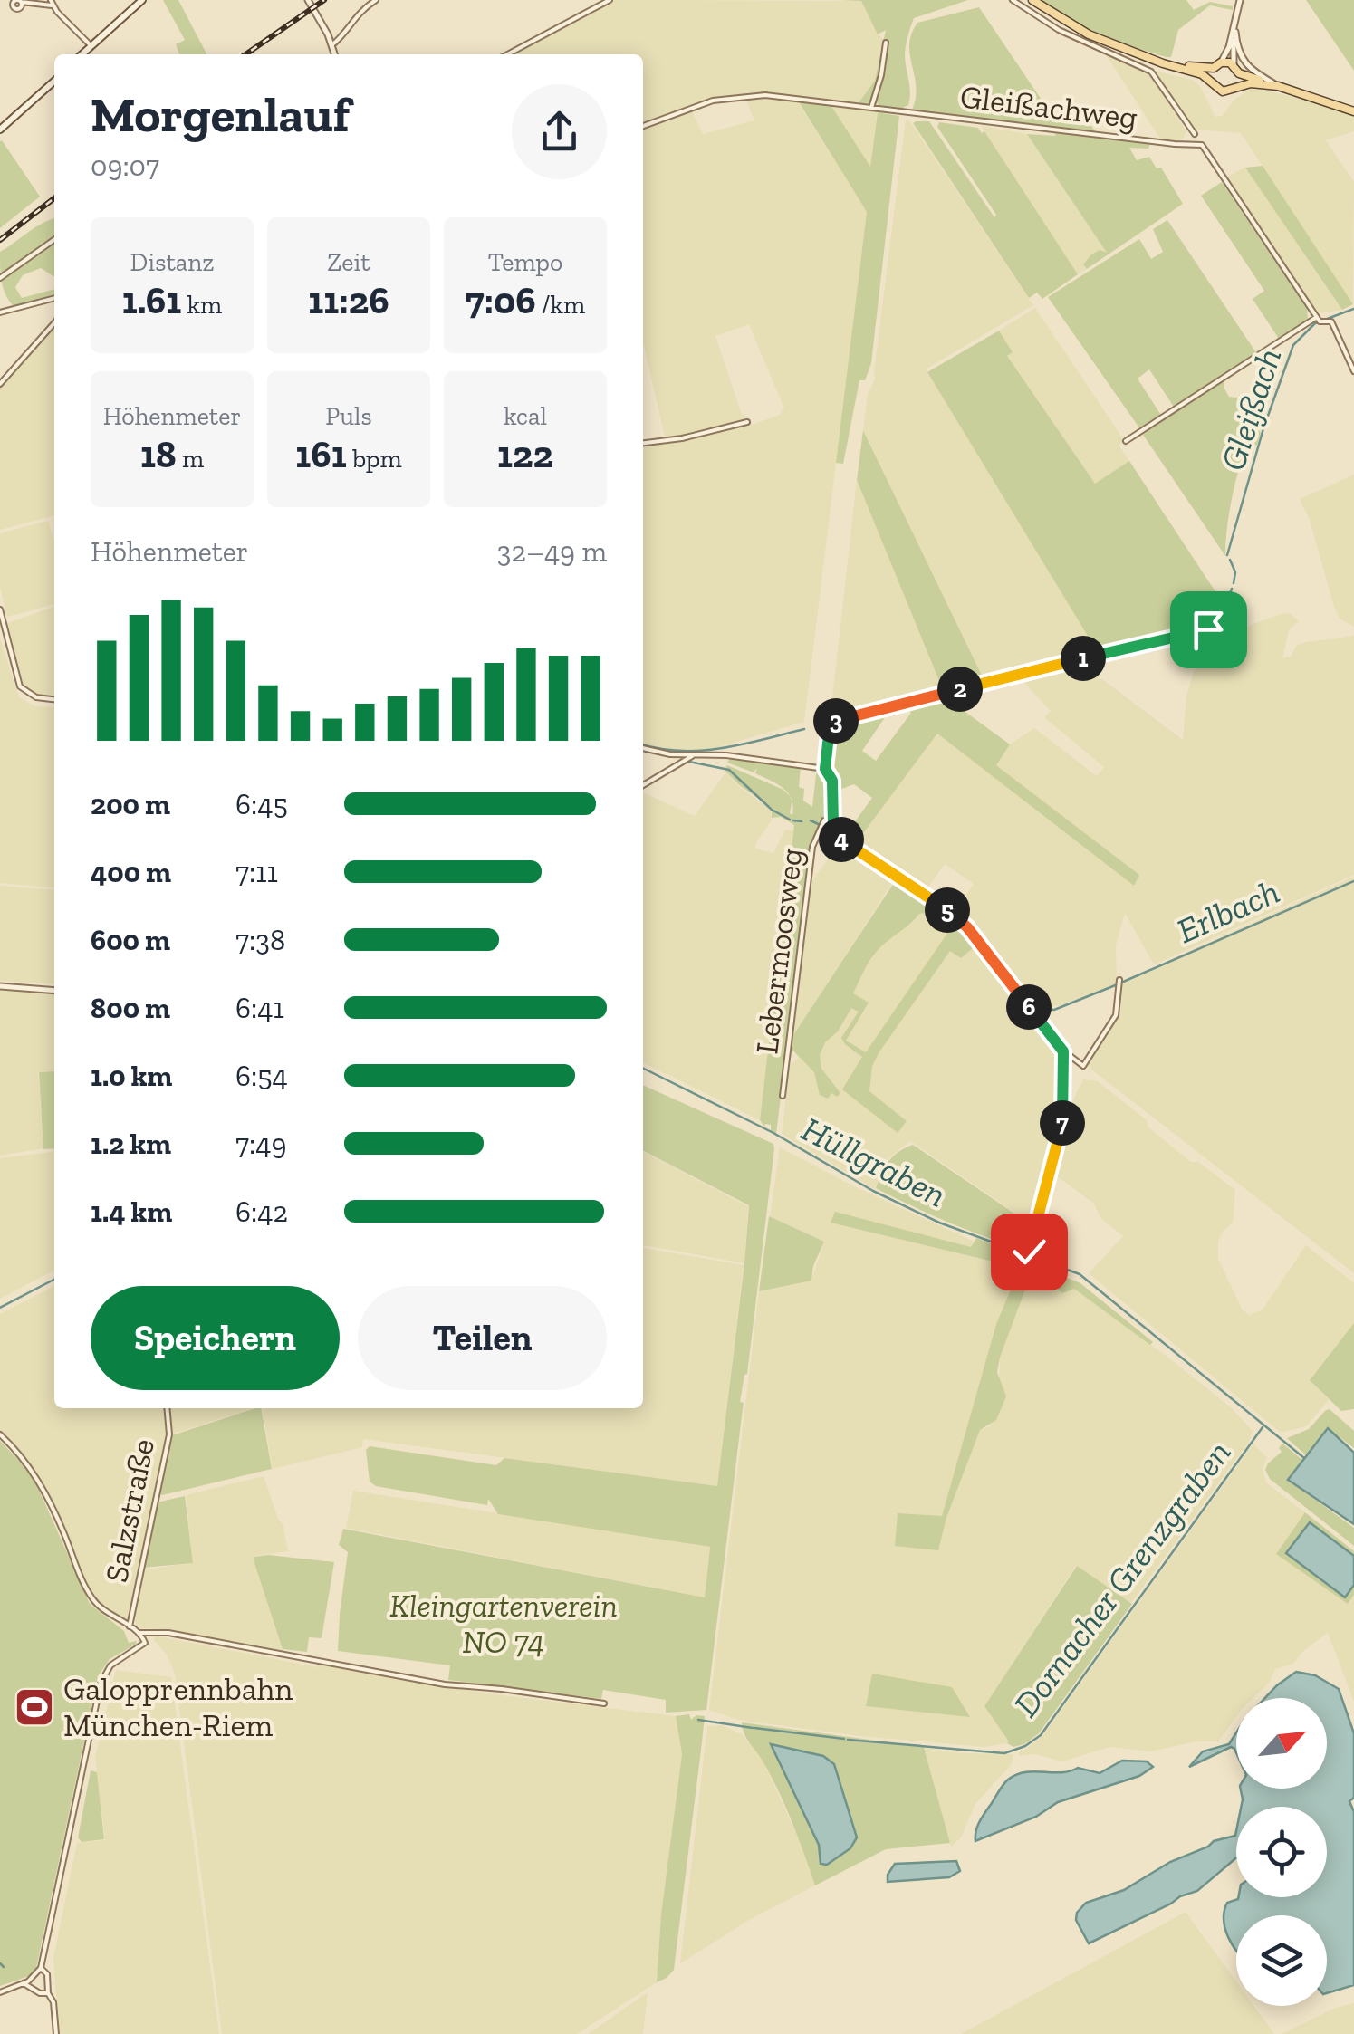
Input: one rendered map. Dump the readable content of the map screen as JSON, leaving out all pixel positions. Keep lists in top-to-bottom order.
{
  "streets": {
    "street": ["Gleißachweg", "Lebermoosweg", "Salzstraße"]
  },
  "water": [
    "Gleißach",
    "Erlbach",
    "Hüllgraben",
    "Dornacher Grenzgraben"
  ],
  "parks": ["Kleingartenverein NO 74"],
  "places": {
    "sports": ["Galopprennbahn München-Riem"]
  },
  "north": "top right",
  "page": {
    "heading": ["Morgenlauf", "09:07"],
    "stats": [
      ["Distanz", "1.61 km"],
      ["Zeit", "11:26"],
      ["Tempo", "7:06 /km"],
      ["Höhenmeter", "18 m"],
      ["Puls", "161 bpm"],
      ["kcal", "122"]
    ],
    "chart": ["Höhenmeter", "32–49 m"],
    "pins": [
      "1",
      "2",
      "3",
      "4",
      "5",
      "6",
      "7"
    ],
    "list": [
      {
        "name": "200 m",
        "note": "6:45"
      },
      {
        "name": "400 m",
        "note": "7:11"
      },
      {
        "name": "600 m",
        "note": "7:38"
      },
      {
        "name": "800 m",
        "note": "6:41"
      },
      {
        "name": "1.0 km",
        "note": "6:54"
      },
      {
        "name": "1.2 km",
        "note": "7:49"
      },
      {
        "name": "1.4 km",
        "note": "6:42"
      }
    ],
    "buttons": ["Speichern", "Teilen"]
  }
}
